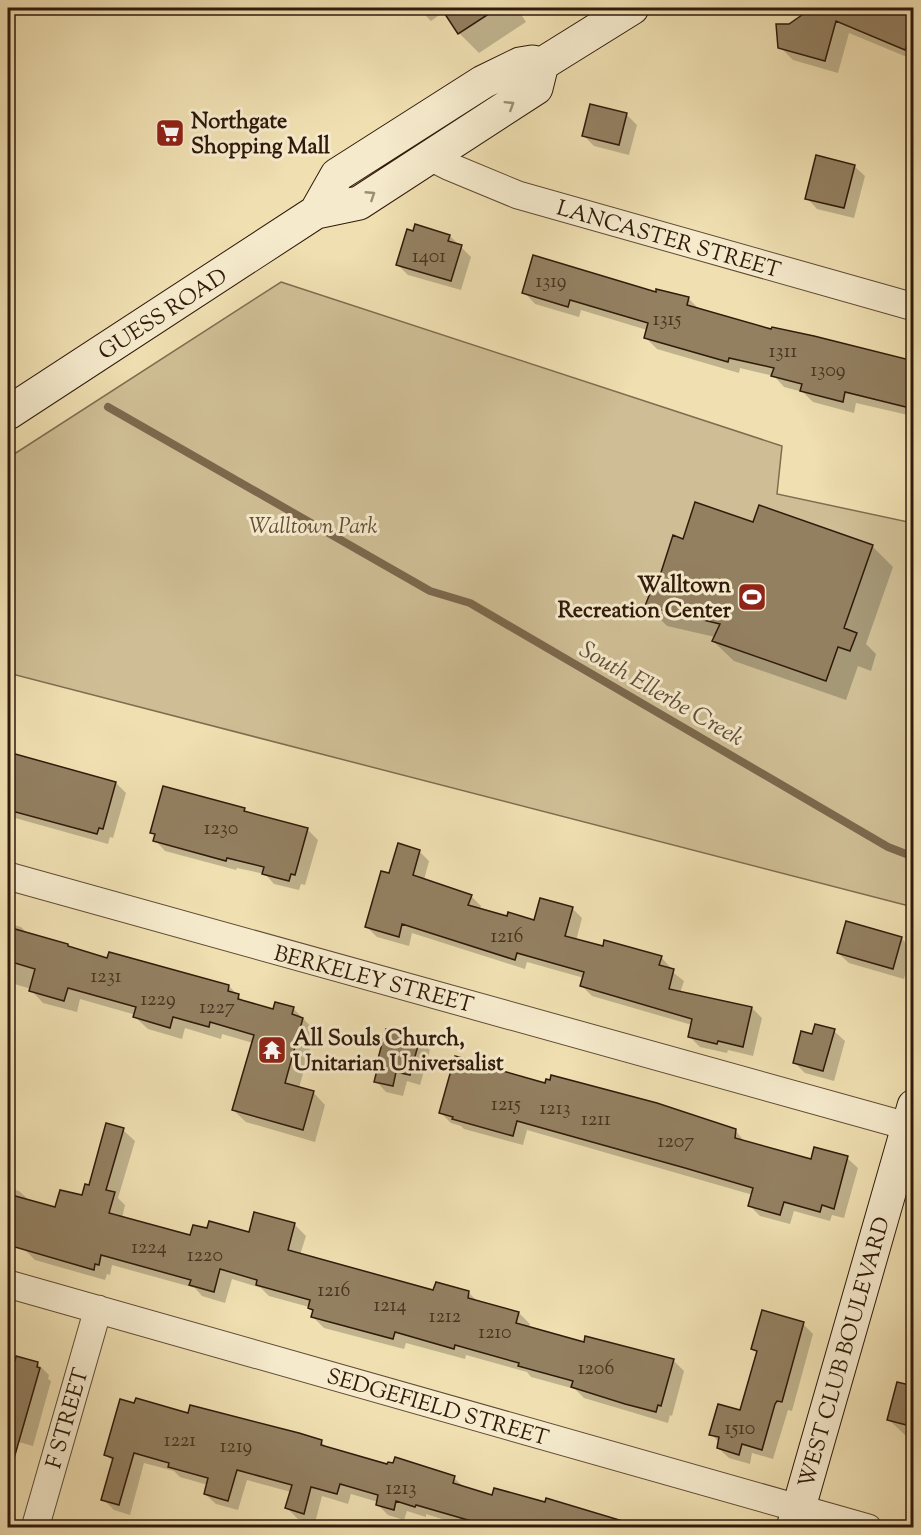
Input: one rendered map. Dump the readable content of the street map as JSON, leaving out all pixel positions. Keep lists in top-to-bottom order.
{
  "streets": {
    "main road": ["GUESS ROAD", "WEST CLUB BOULEVARD"],
    "street": [
      "LANCASTER STREET",
      "BERKELEY STREET",
      "SEDGEFIELD STREET",
      "F STREET"
    ]
  },
  "crossings": [
    ["LANCASTER STREET", "GUESS ROAD"],
    ["BERKELEY STREET", "WEST CLUB BOULEVARD"],
    ["WEST CLUB BOULEVARD", "SEDGEFIELD STREET"],
    ["SEDGEFIELD STREET", "F STREET"]
  ],
  "water": ["South Ellerbe Creek"],
  "parks": ["Walltown Park"],
  "places": {
    "supermarket": ["Northgate Shopping Mall"],
    "sports": ["Walltown Recreation Center"],
    "temple": ["All Souls Church, Unitarian Universalist"]
  },
  "house_numbers": [
    "1401",
    "1319",
    "1315",
    "1311",
    "1309",
    "1230",
    "1216",
    "1231",
    "1229",
    "1227",
    "1215",
    "1213",
    "1211",
    "1207",
    "1224",
    "1220",
    "1216",
    "1214",
    "1212",
    "1210",
    "1206",
    "1510",
    "1221",
    "1219",
    "1213"
  ]
}
